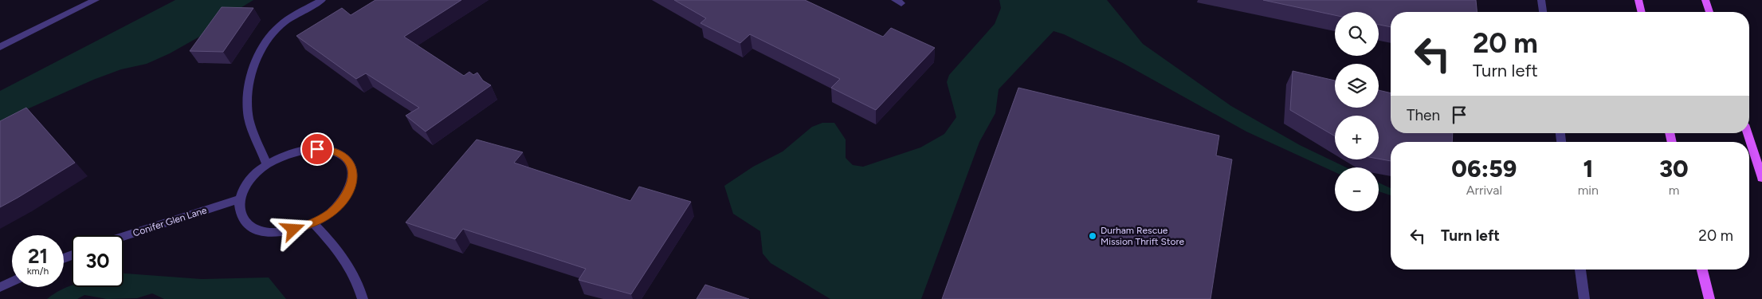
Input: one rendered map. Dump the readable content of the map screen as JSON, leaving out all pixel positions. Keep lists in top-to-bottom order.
{
  "streets": {
    "street": ["Conifer Glen Lane"]
  },
  "places": ["Durham Rescue Mission Thrift Store"],
  "page": {
    "map_buttons": ["+", "−"],
    "turn": ["20 m", "Turn left"],
    "then": "Then",
    "eta": [
      "06:59",
      "Arrival",
      "1",
      "min",
      "30",
      "m"
    ],
    "list": [
      {
        "name": "Turn left",
        "value": "20 m"
      }
    ],
    "speed": "21 km/h",
    "limit": "30"
  }
}
